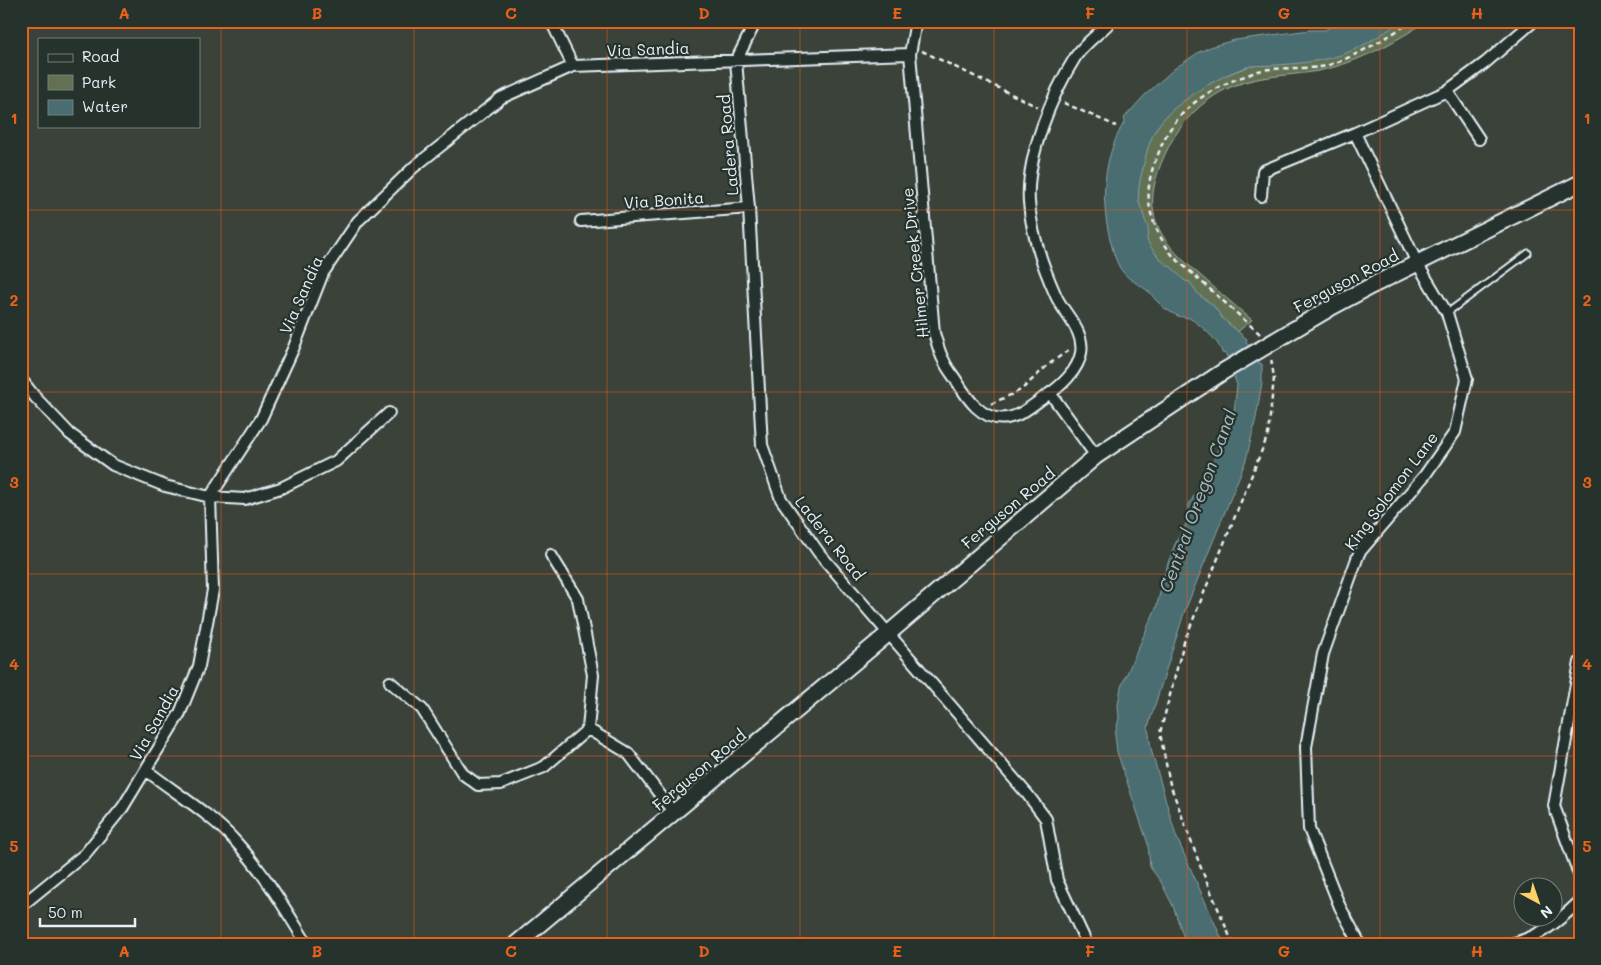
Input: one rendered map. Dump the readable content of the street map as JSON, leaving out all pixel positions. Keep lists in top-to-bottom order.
{
  "streets": {
    "street": [
      "Via Sandia",
      "Ladera Road",
      "Via Bonita",
      "Hilmer Creek Drive",
      "Ferguson Road",
      "King Solomon Lane"
    ]
  },
  "crossings": [
    ["Via Sandia", "Ladera Road"],
    ["Via Sandia", "Hilmer Creek Drive"],
    ["Ladera Road", "Via Bonita"],
    ["Ladera Road", "Ferguson Road"],
    ["Ferguson Road", "King Solomon Lane"]
  ],
  "water": ["Central Oregon Canal"],
  "legend": ["Road", "Park", "Water"],
  "scale_bar": "50 m",
  "north": "bottom right",
  "grid": {
    "columns": [
      "A",
      "B",
      "C",
      "D",
      "E",
      "F",
      "G",
      "H"
    ],
    "rows": [
      "1",
      "2",
      "3",
      "4",
      "5"
    ]
  }
}
